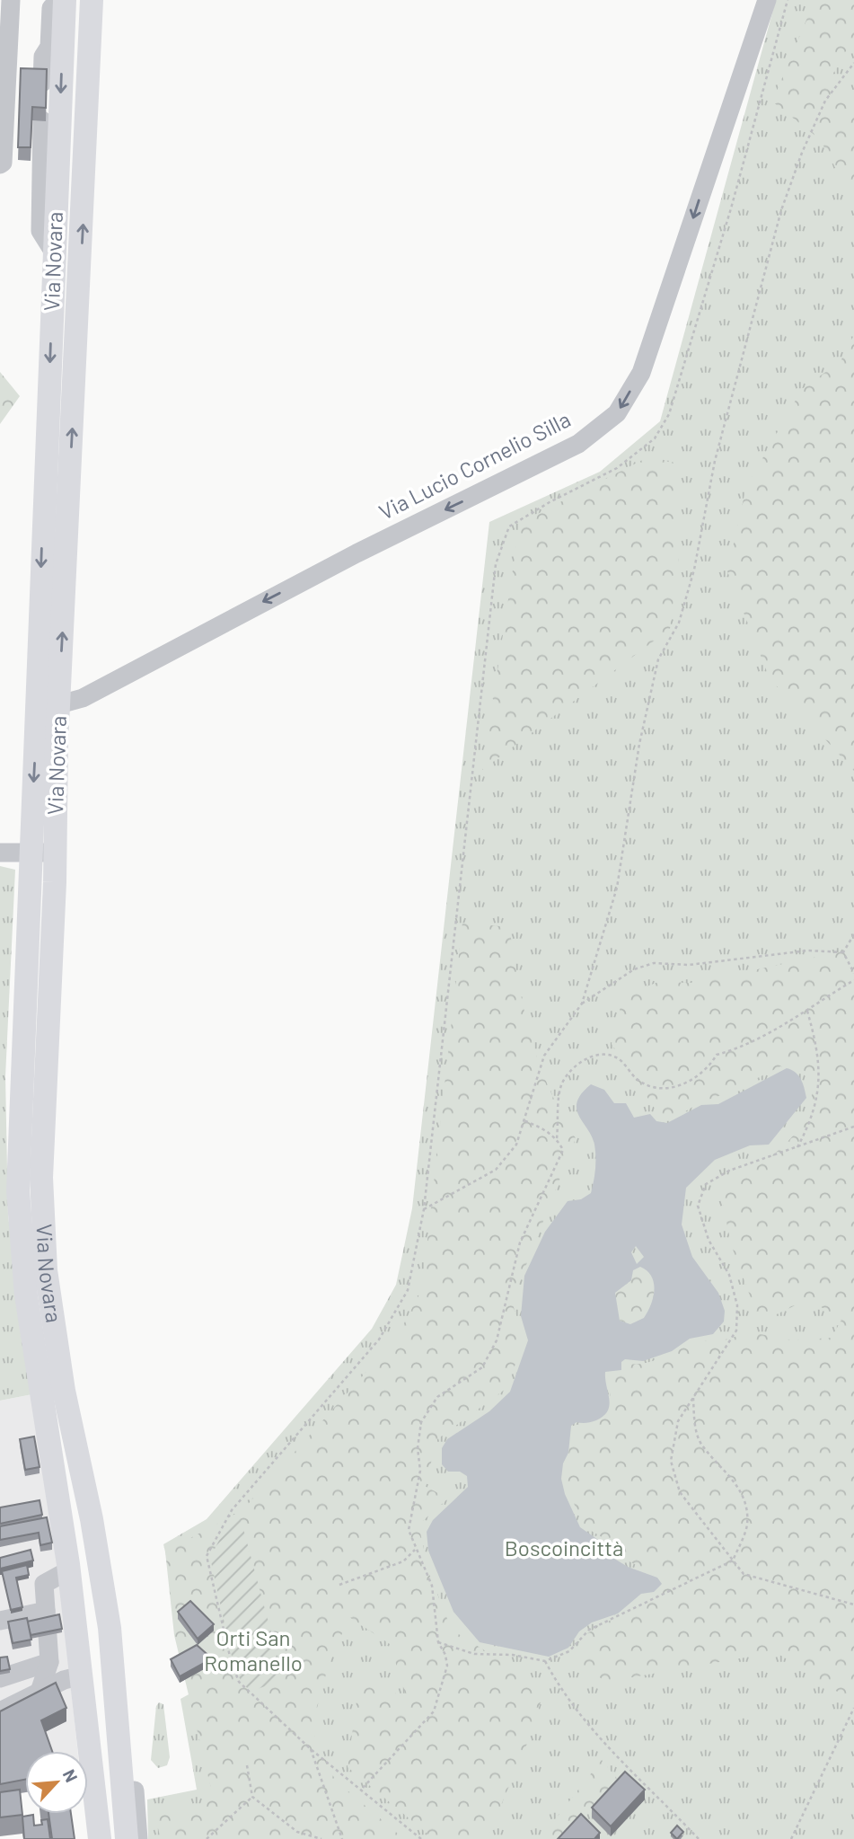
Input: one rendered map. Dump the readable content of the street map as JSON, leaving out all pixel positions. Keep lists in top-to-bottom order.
{
  "streets": {
    "main road": ["Via Novara"],
    "street": ["Via Lucio Cornelio Silla"]
  },
  "crossings": [
    ["Via Novara", "Via Lucio Cornelio Silla"]
  ],
  "one_way": ["Via Lucio Cornelio Silla"],
  "parks": ["Boscoincittà", "Orti San Romanello"],
  "north": "top right"
}
